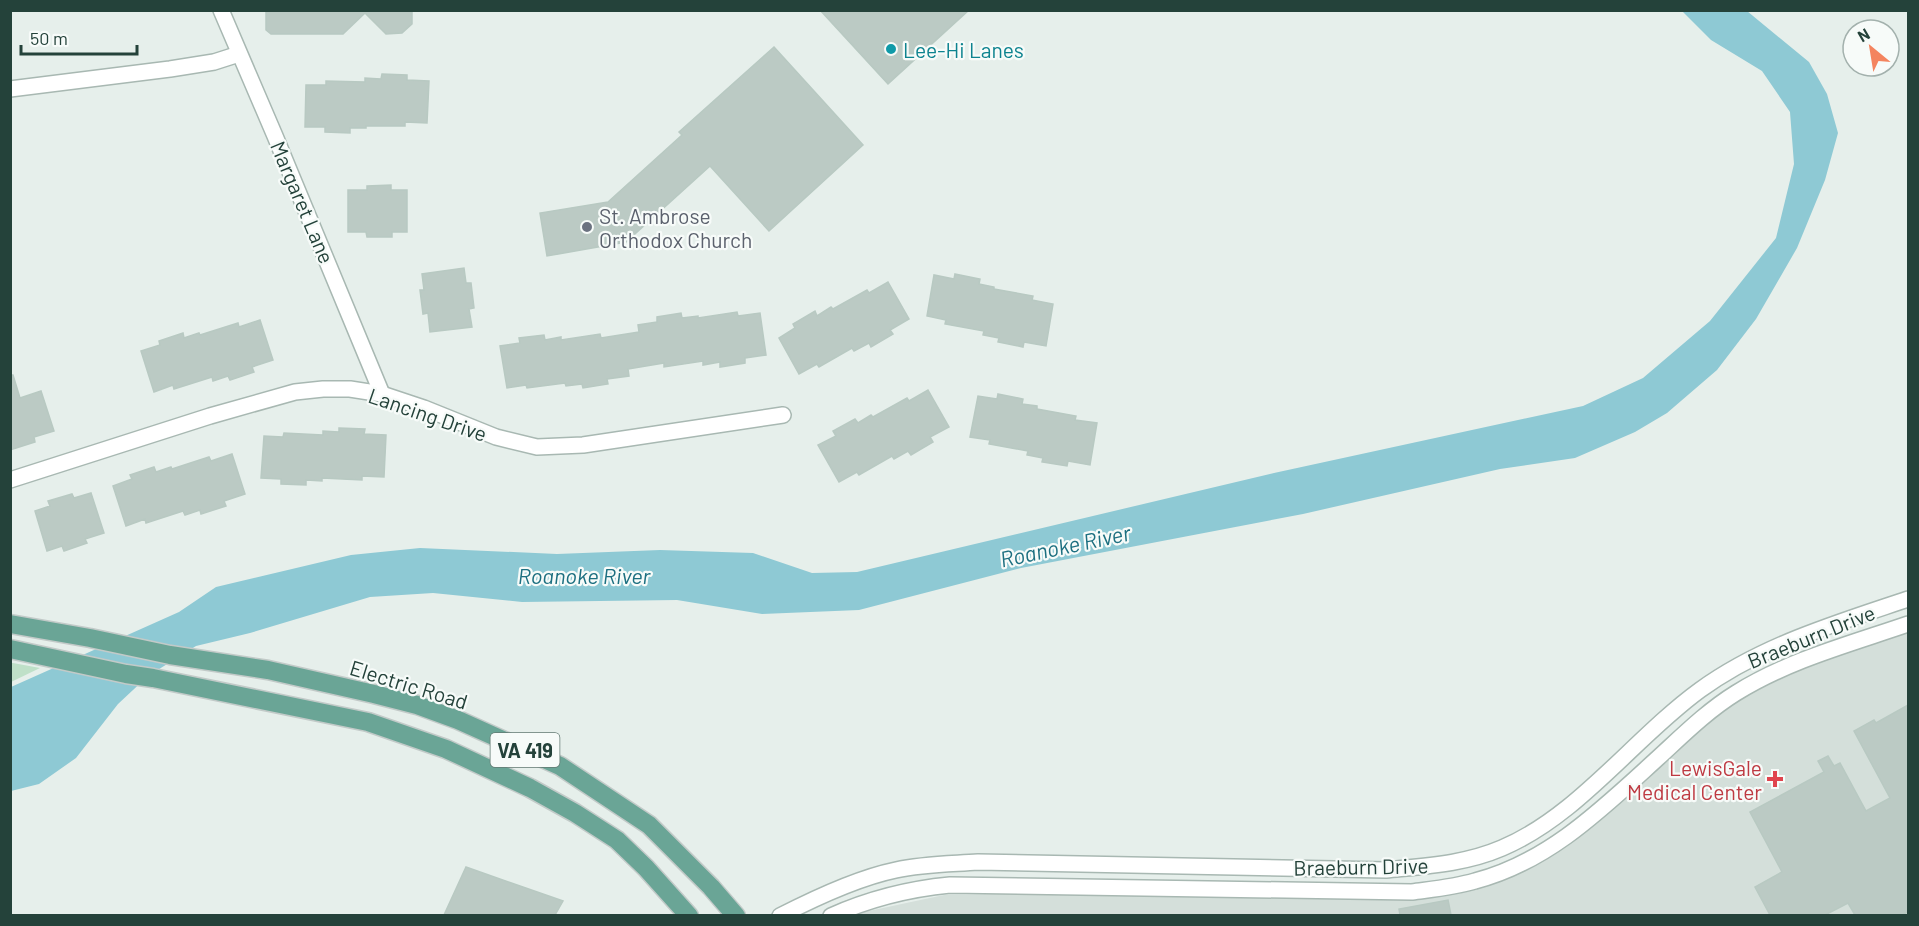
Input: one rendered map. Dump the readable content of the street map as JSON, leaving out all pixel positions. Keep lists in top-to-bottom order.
{
  "streets": {
    "main road": ["Electric Road", "VA 419"],
    "street": ["Margaret Lane", "Lancing Drive", "Braeburn Drive"]
  },
  "crossings": [
    ["Margaret Lane", "Lancing Drive"]
  ],
  "water": ["Roanoke River"],
  "places": {
    "other": ["Lee-Hi Lanes", "St. Ambrose Orthodox Church"],
    "health": ["LewisGale Medical Center"]
  },
  "scale_bar": "50 m",
  "north": "top left"
}
